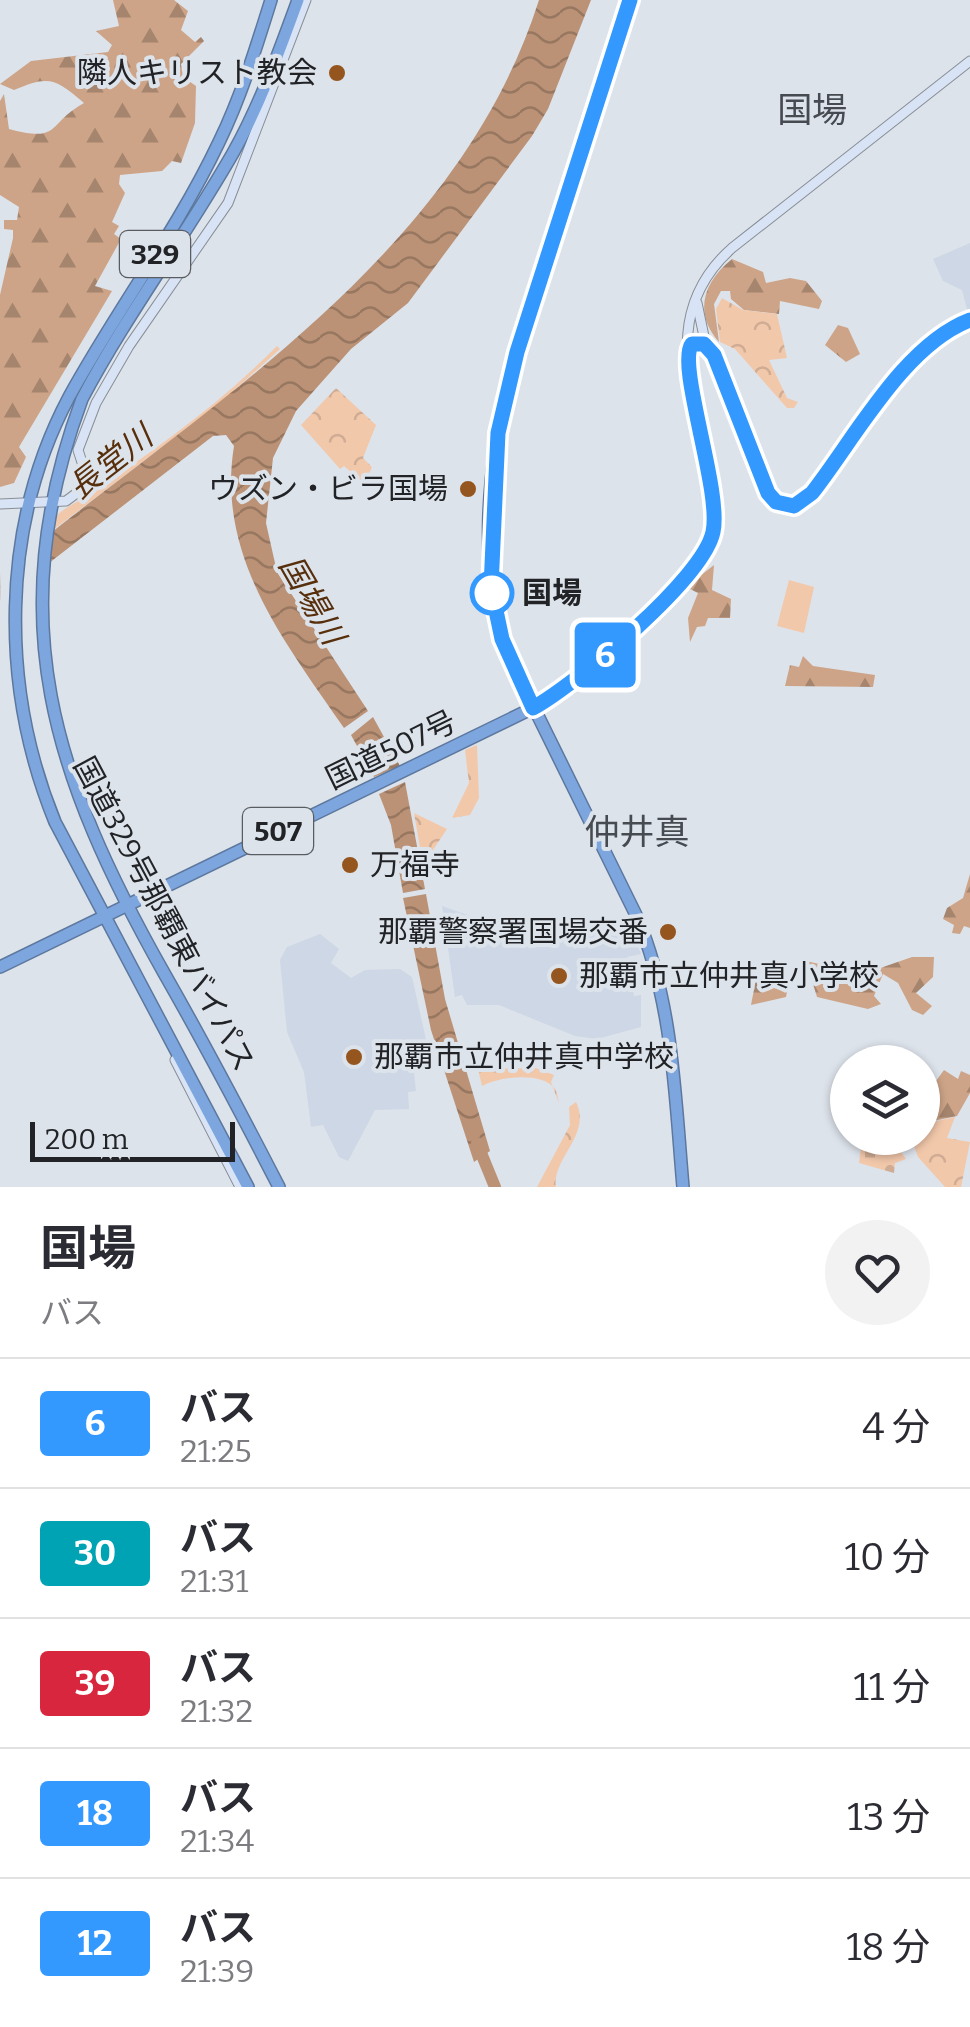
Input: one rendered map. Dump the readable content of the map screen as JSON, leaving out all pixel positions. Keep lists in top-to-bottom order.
{
  "streets": {
    "highway": [
      "329",
      "国道507号",
      "507",
      "国道329号那覇東バイパス"
    ]
  },
  "crossings": [
    ["国道507号", "国道329号那覇東バイパス"]
  ],
  "districts": ["国場", "仲井真"],
  "water": ["長堂川", "国場川"],
  "places": [
    "隣人キリスト教会",
    "ウズン・ビラ国場",
    "国場",
    "万福寺",
    "那覇警察署国場交番",
    "那覇市立仲井真小学校",
    "那覇市立仲井真中学校"
  ],
  "lines": ["bus line 6"],
  "scale_bar": "200 m",
  "page": {
    "on_map": "6",
    "scale": "200 m",
    "heading": ["国場", "バス"],
    "list": [
      {
        "mark": "6",
        "name": "バス",
        "note": "21:25",
        "value": "4 分"
      },
      {
        "mark": "30",
        "name": "バス",
        "note": "21:31",
        "value": "10 分"
      },
      {
        "mark": "39",
        "name": "バス",
        "note": "21:32",
        "value": "11 分"
      },
      {
        "mark": "18",
        "name": "バス",
        "note": "21:34",
        "value": "13 分"
      },
      {
        "mark": "12",
        "name": "バス",
        "note": "21:39",
        "value": "18 分"
      }
    ]
  }
}
